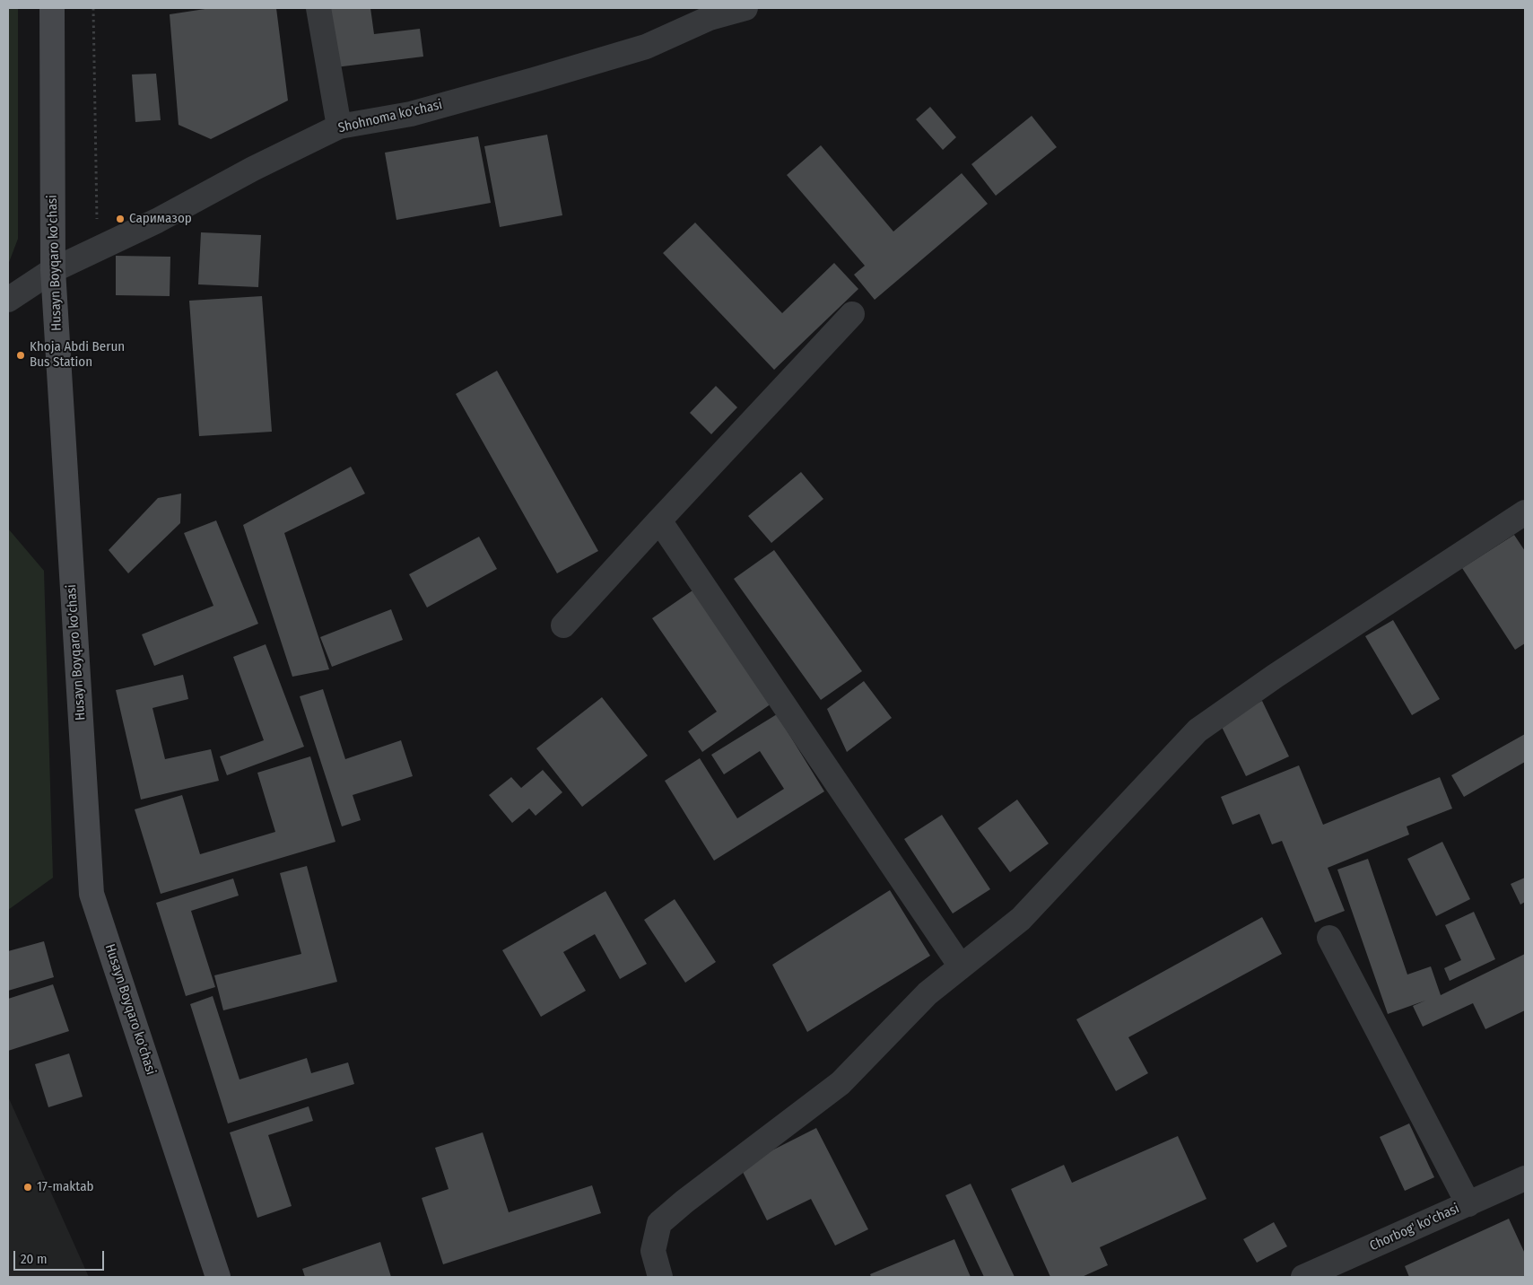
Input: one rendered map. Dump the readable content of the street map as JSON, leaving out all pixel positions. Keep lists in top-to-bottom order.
{
  "streets": {
    "main road": ["Husayn Boyqaro ko'chasi"],
    "street": ["Shohnoma ko'chasi", "Сhorbog' ko'chasi"]
  },
  "crossings": [
    ["Shohnoma ko'chasi", "Husayn Boyqaro ko'chasi"]
  ],
  "places": ["Саримазор", "Khoja Abdi Berun Bus Station", "17-maktab"],
  "scale_bar": "20 m"
}
